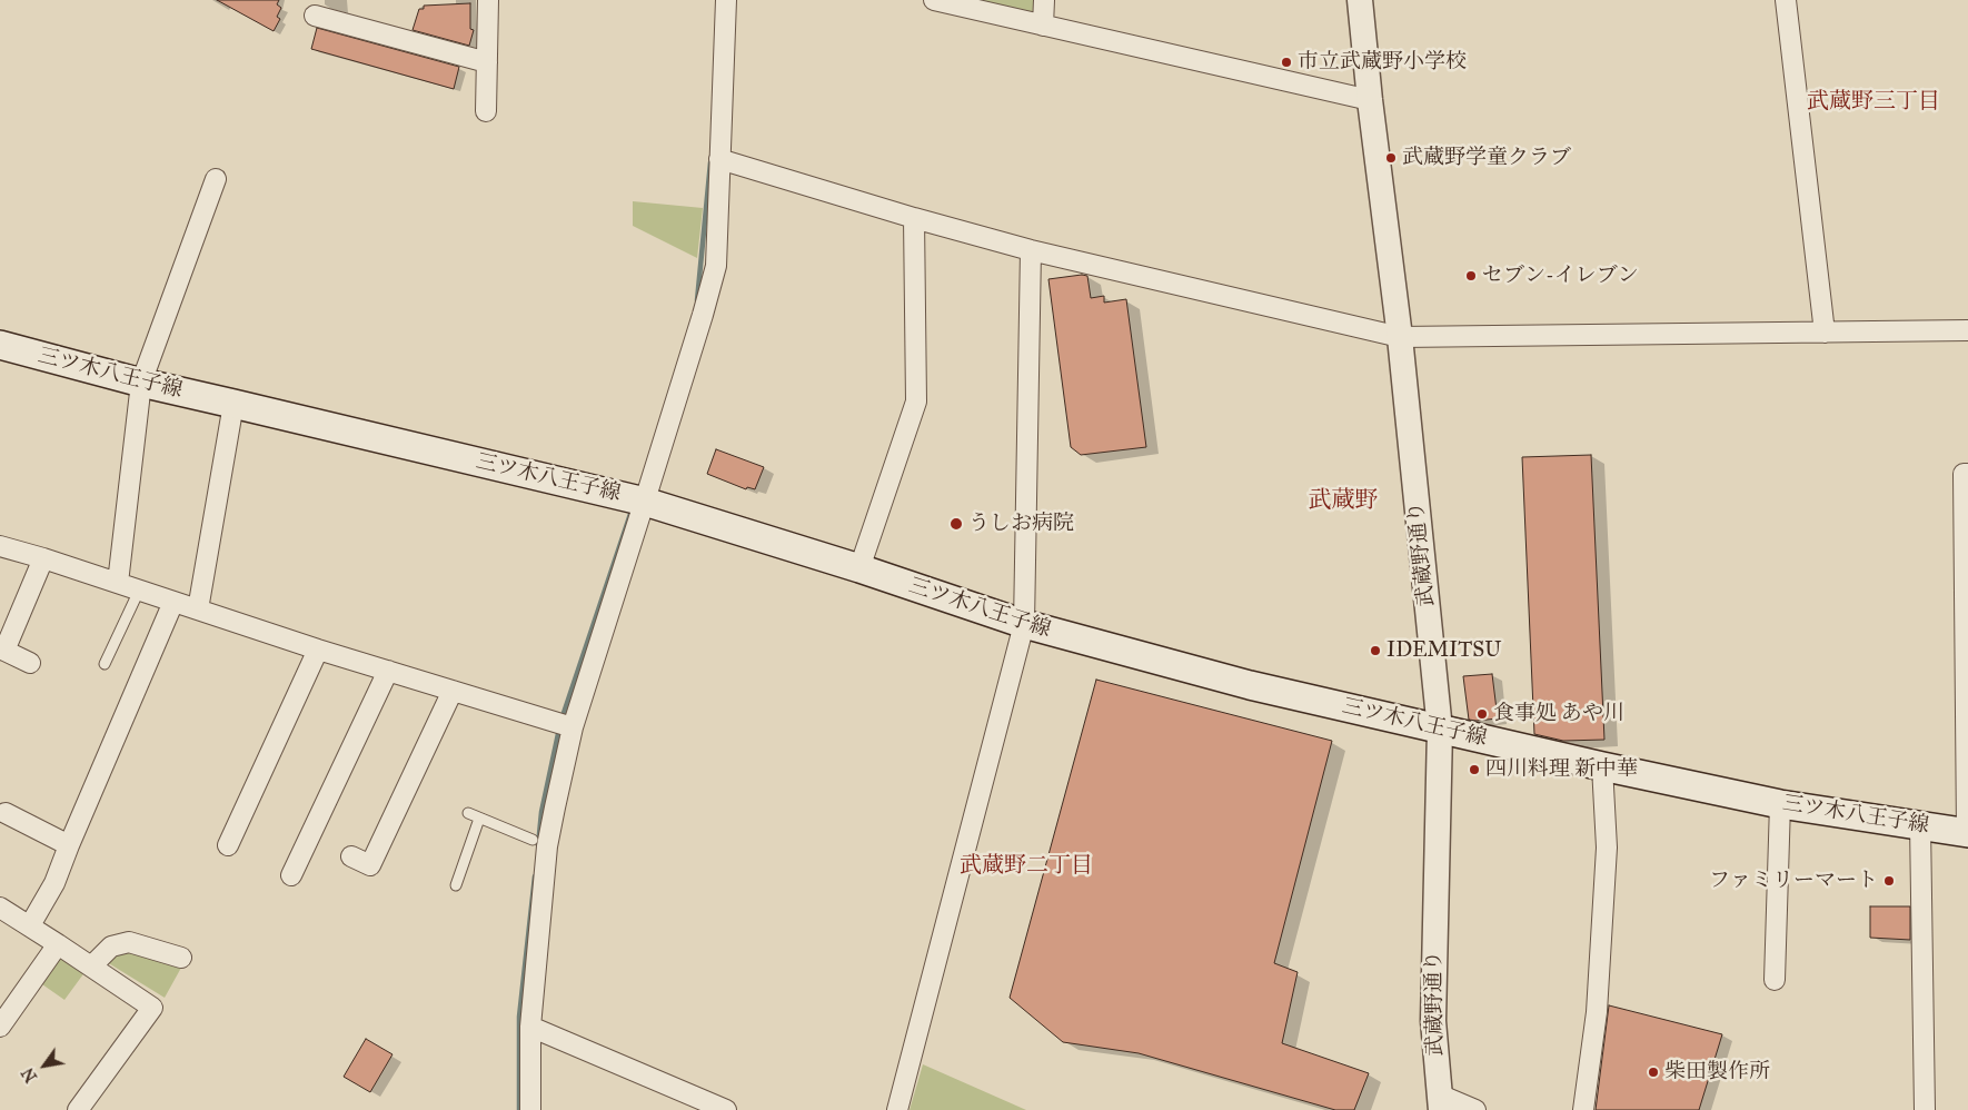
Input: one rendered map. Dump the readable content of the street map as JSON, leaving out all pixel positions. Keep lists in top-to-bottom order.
{
  "streets": {
    "main road": ["三ツ木八王子線"],
    "street": ["武蔵野通り"]
  },
  "crossings": [
    ["三ツ木八王子線", "武蔵野通り"]
  ],
  "districts": ["武蔵野三丁目", "武蔵野", "武蔵野二丁目"],
  "places": [
    "市立武蔵野小学校",
    "武蔵野学童クラブ",
    "セブン-イレブン",
    "うしお病院",
    "IDEMITSU",
    "食事処 あや川",
    "四川料理 新中華",
    "ファミリーマート",
    "柴田製作所"
  ],
  "north": "bottom left"
}
